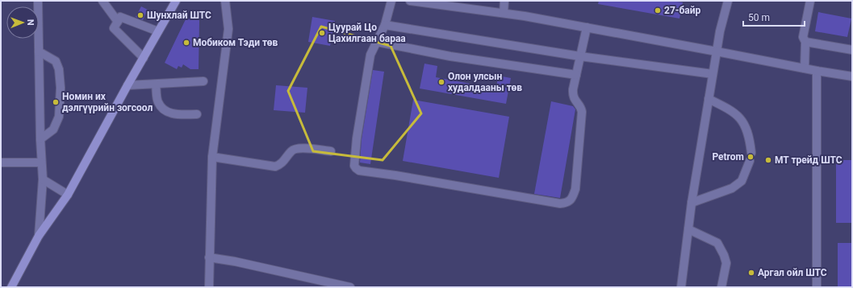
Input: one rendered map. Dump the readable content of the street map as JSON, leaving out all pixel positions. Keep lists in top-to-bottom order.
{
  "places": [
    "27-байр",
    "Шунхлай ШТС",
    "Цуурай Цо Цахилгаан бараа",
    "Мобиком Тэди төв",
    "Олон улсын худалдааны төв",
    "Номин их дэлгүүрийн зогсоол",
    "Petrom",
    "МТ трейд ШТС",
    "Аргал ойл ШТС"
  ],
  "scale_bar": "50 m",
  "north": "right"
}
